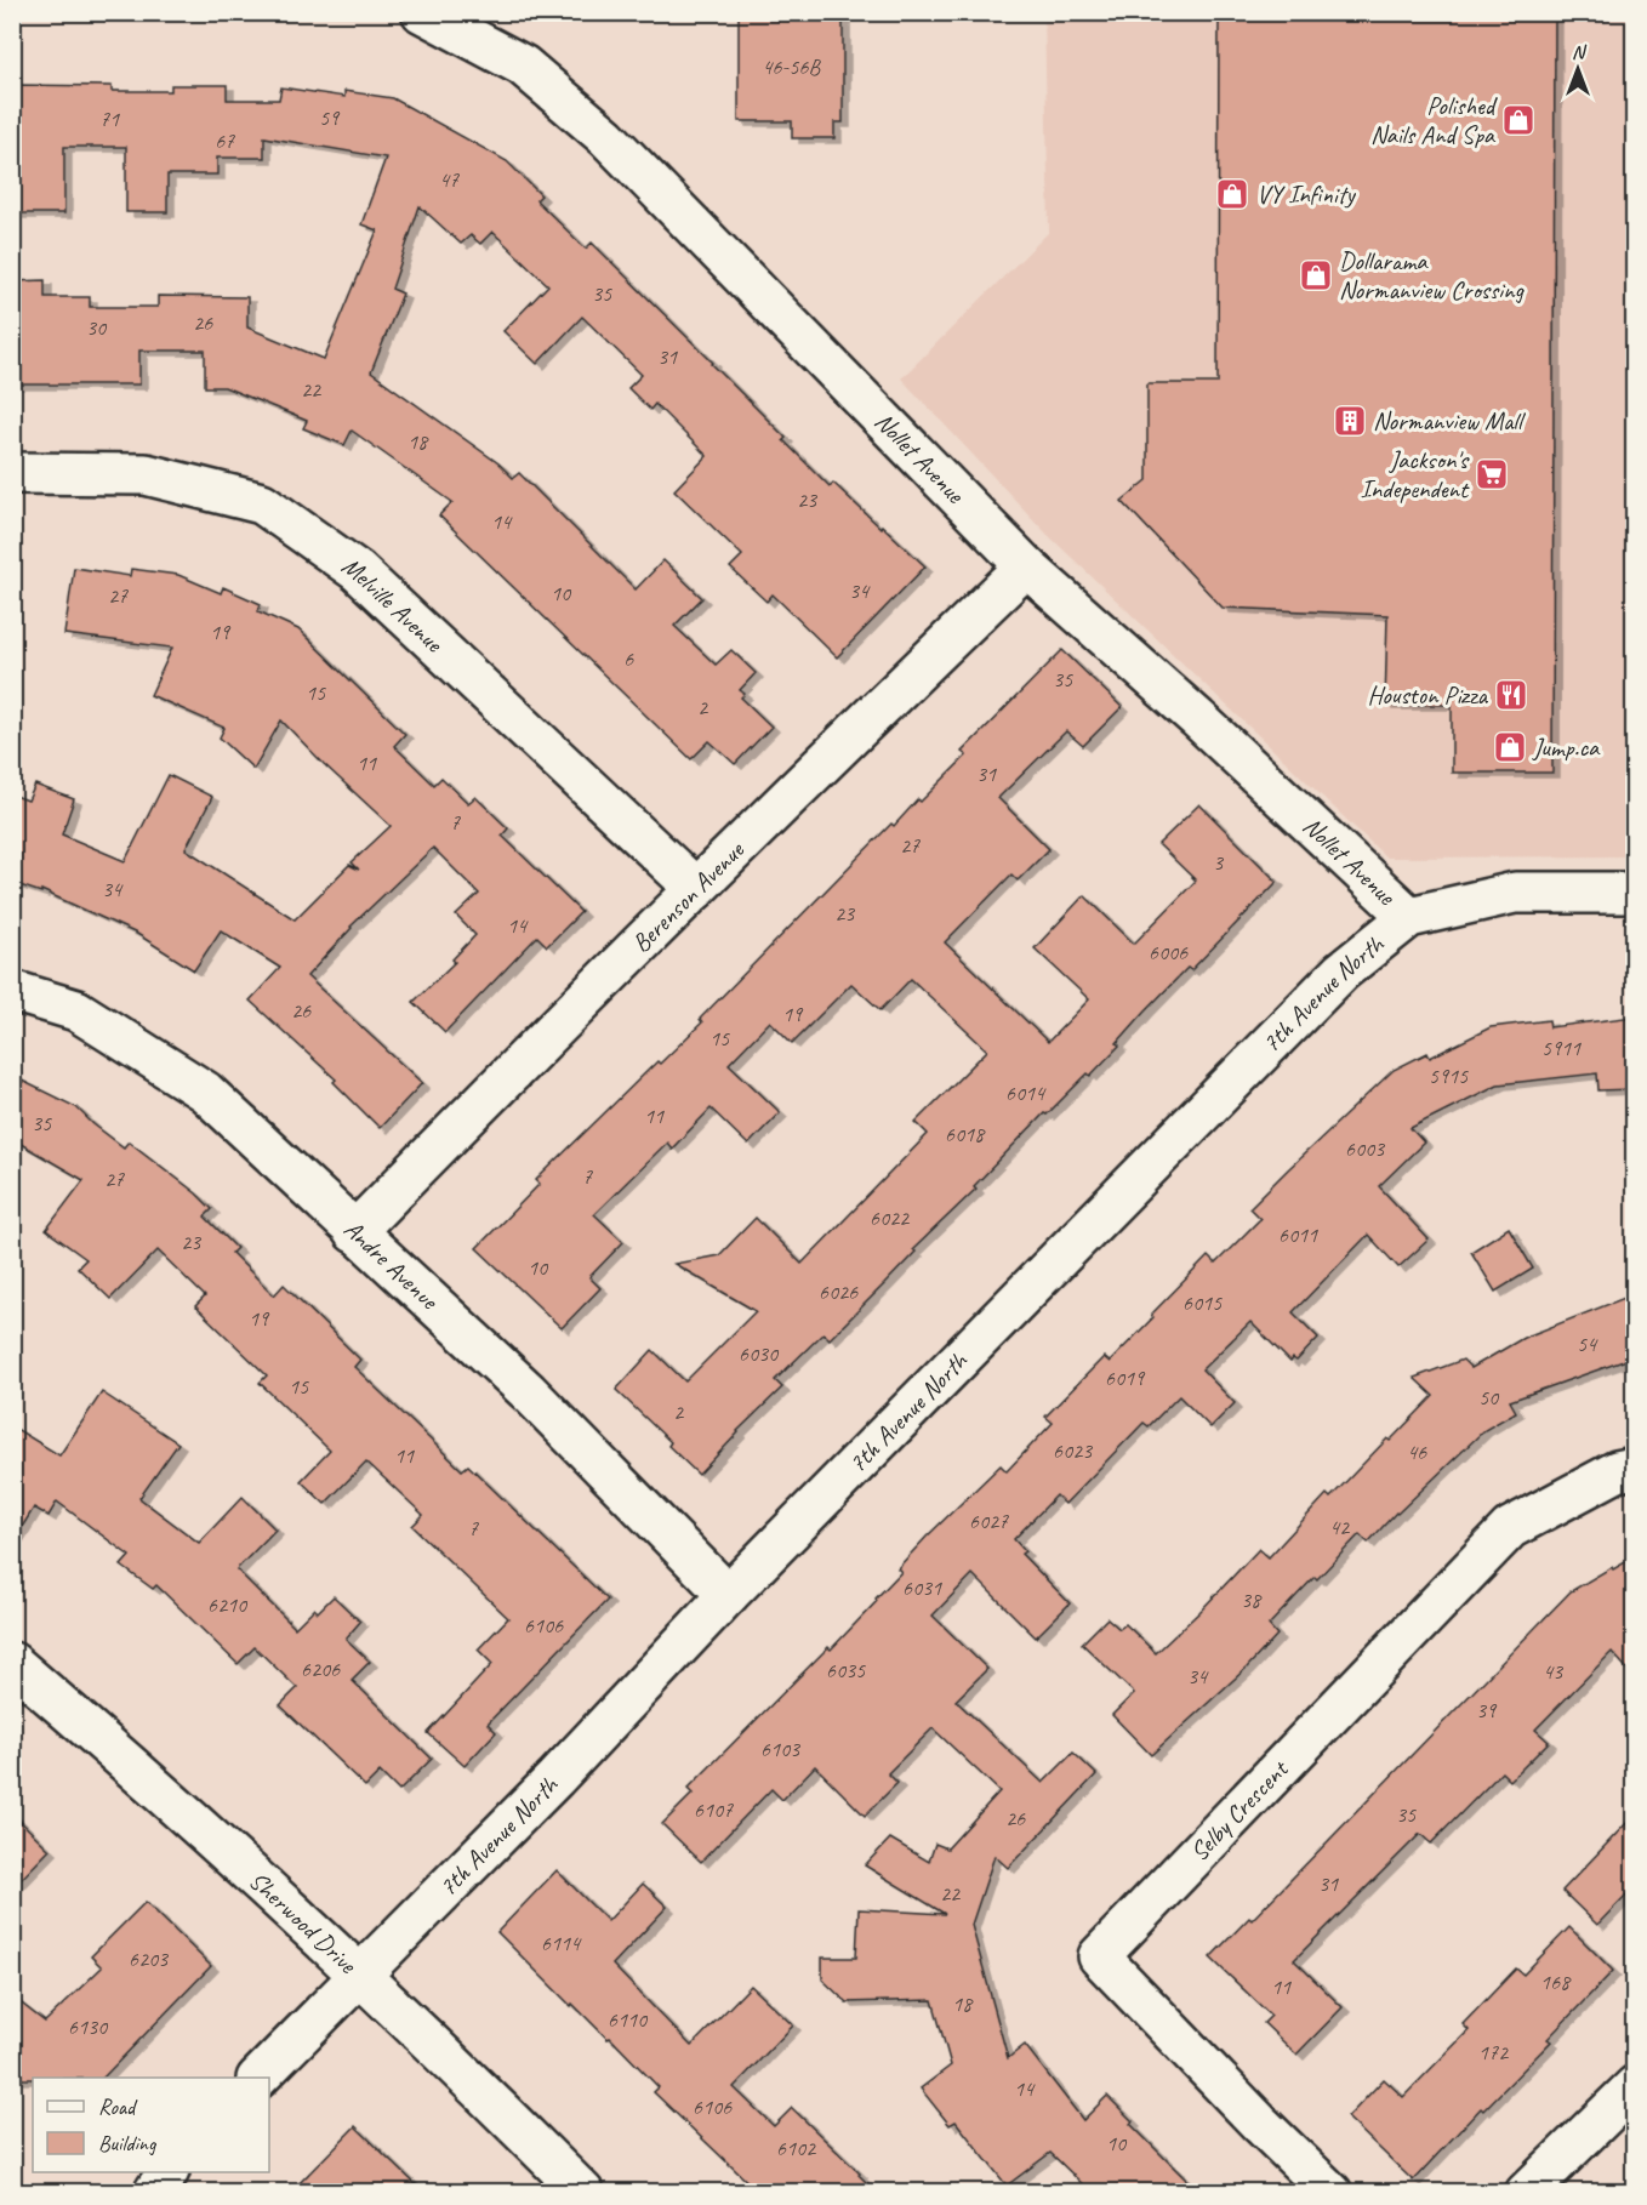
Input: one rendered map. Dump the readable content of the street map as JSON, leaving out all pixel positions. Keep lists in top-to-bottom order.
{
  "streets": {
    "street": [
      "Nollet Avenue",
      "Melville Avenue",
      "Berenson Avenue",
      "7th Avenue North",
      "Andre Avenue",
      "Selby Crescent",
      "Sherwood Drive"
    ]
  },
  "crossings": [
    ["Nollet Avenue", "Berenson Avenue"],
    ["Nollet Avenue", "7th Avenue North"],
    ["Melville Avenue", "Berenson Avenue"],
    ["Berenson Avenue", "Andre Avenue"],
    ["7th Avenue North", "Andre Avenue"],
    ["7th Avenue North", "Sherwood Drive"]
  ],
  "places": {
    "shop": [
      "Polished Nails And Spa",
      "VY Infinity",
      "Dollarama Normanview Crossing",
      "Jump.ca"
    ],
    "building": ["Normanview Mall"],
    "supermarket": ["Jackson's Independent"],
    "restaurant": ["Houston Pizza"]
  },
  "house_numbers": [
    "46-56B",
    "59",
    "71",
    "67",
    "47",
    "35",
    "26",
    "30",
    "31",
    "22",
    "18",
    "23",
    "14",
    "34",
    "10",
    "27",
    "19",
    "6",
    "35",
    "15",
    "2",
    "11",
    "31",
    "7",
    "27",
    "3",
    "34",
    "23",
    "14",
    "6006",
    "26",
    "19",
    "15",
    "5911",
    "5915",
    "6014",
    "11",
    "35",
    "6018",
    "6003",
    "7",
    "27",
    "6022",
    "6011",
    "23",
    "10",
    "6026",
    "6015",
    "19",
    "54",
    "6030",
    "6019",
    "15",
    "50",
    "2",
    "6023",
    "46",
    "11",
    "6027",
    "42",
    "7",
    "6031",
    "38",
    "6210",
    "6106",
    "6206",
    "6035",
    "43",
    "34",
    "39",
    "6103",
    "6107",
    "35",
    "26",
    "31",
    "22",
    "6114",
    "6203",
    "168",
    "11",
    "18",
    "6110",
    "6130",
    "172",
    "14",
    "6106",
    "10",
    "6102"
  ],
  "legend": ["Road", "Building"],
  "north": "top"
}
